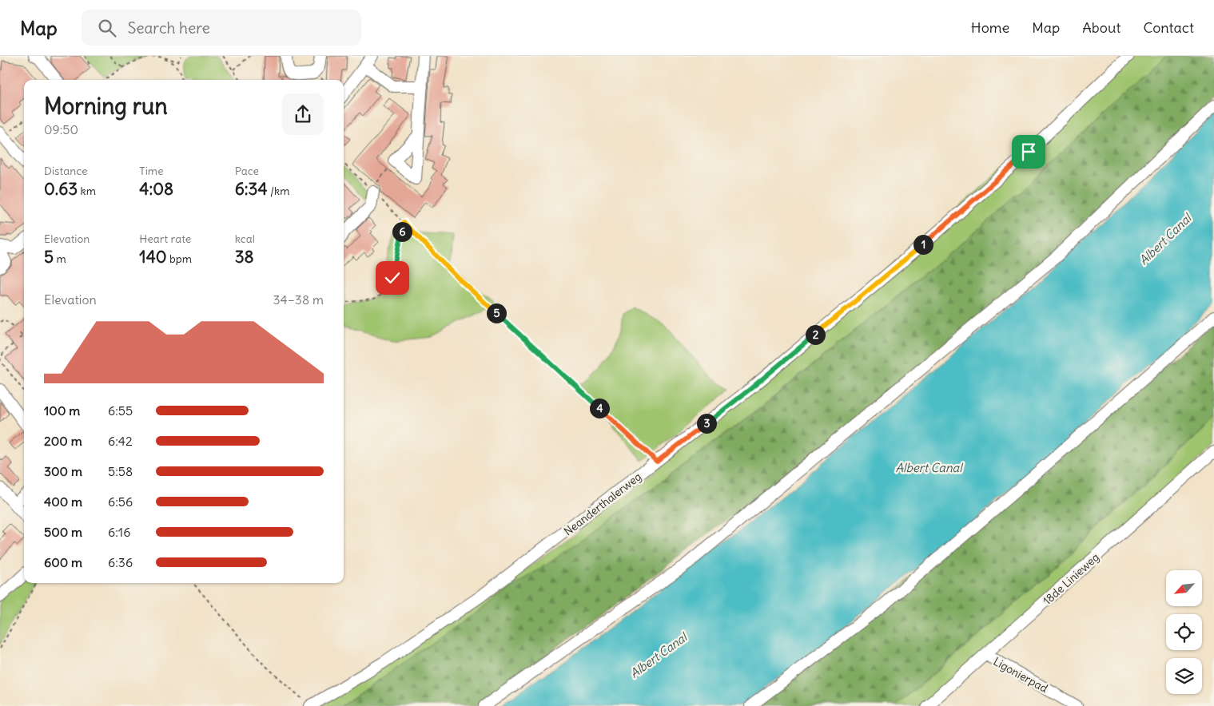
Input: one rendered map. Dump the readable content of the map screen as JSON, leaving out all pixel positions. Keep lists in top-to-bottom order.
{
  "streets": {
    "street": ["Neanderthalerweg", "18de Linieweg", "Ligonierpad"]
  },
  "crossings": [
    ["18de Linieweg", "Ligonierpad"]
  ],
  "water": ["Albert Canal"],
  "north": "bottom left",
  "page": {
    "header": "Map",
    "search": "Search here",
    "nav": [
      "Home",
      "Map",
      "About",
      "Contact"
    ],
    "heading": ["Morning run", "09:50"],
    "stats": [
      ["Distance", "0.63 km"],
      ["Time", "4:08"],
      ["Pace", "6:34 /km"],
      ["Elevation", "5 m"],
      ["Heart rate", "140 bpm"],
      ["kcal", "38"]
    ],
    "pins": [
      "6",
      "1",
      "5",
      "2",
      "4",
      "3"
    ],
    "chart": ["Elevation", "34–38 m"],
    "list": [
      {
        "name": "100 m",
        "note": "6:55"
      },
      {
        "name": "200 m",
        "note": "6:42"
      },
      {
        "name": "300 m",
        "note": "5:58"
      },
      {
        "name": "400 m",
        "note": "6:56"
      },
      {
        "name": "500 m",
        "note": "6:16"
      },
      {
        "name": "600 m",
        "note": "6:36"
      }
    ]
  }
}
